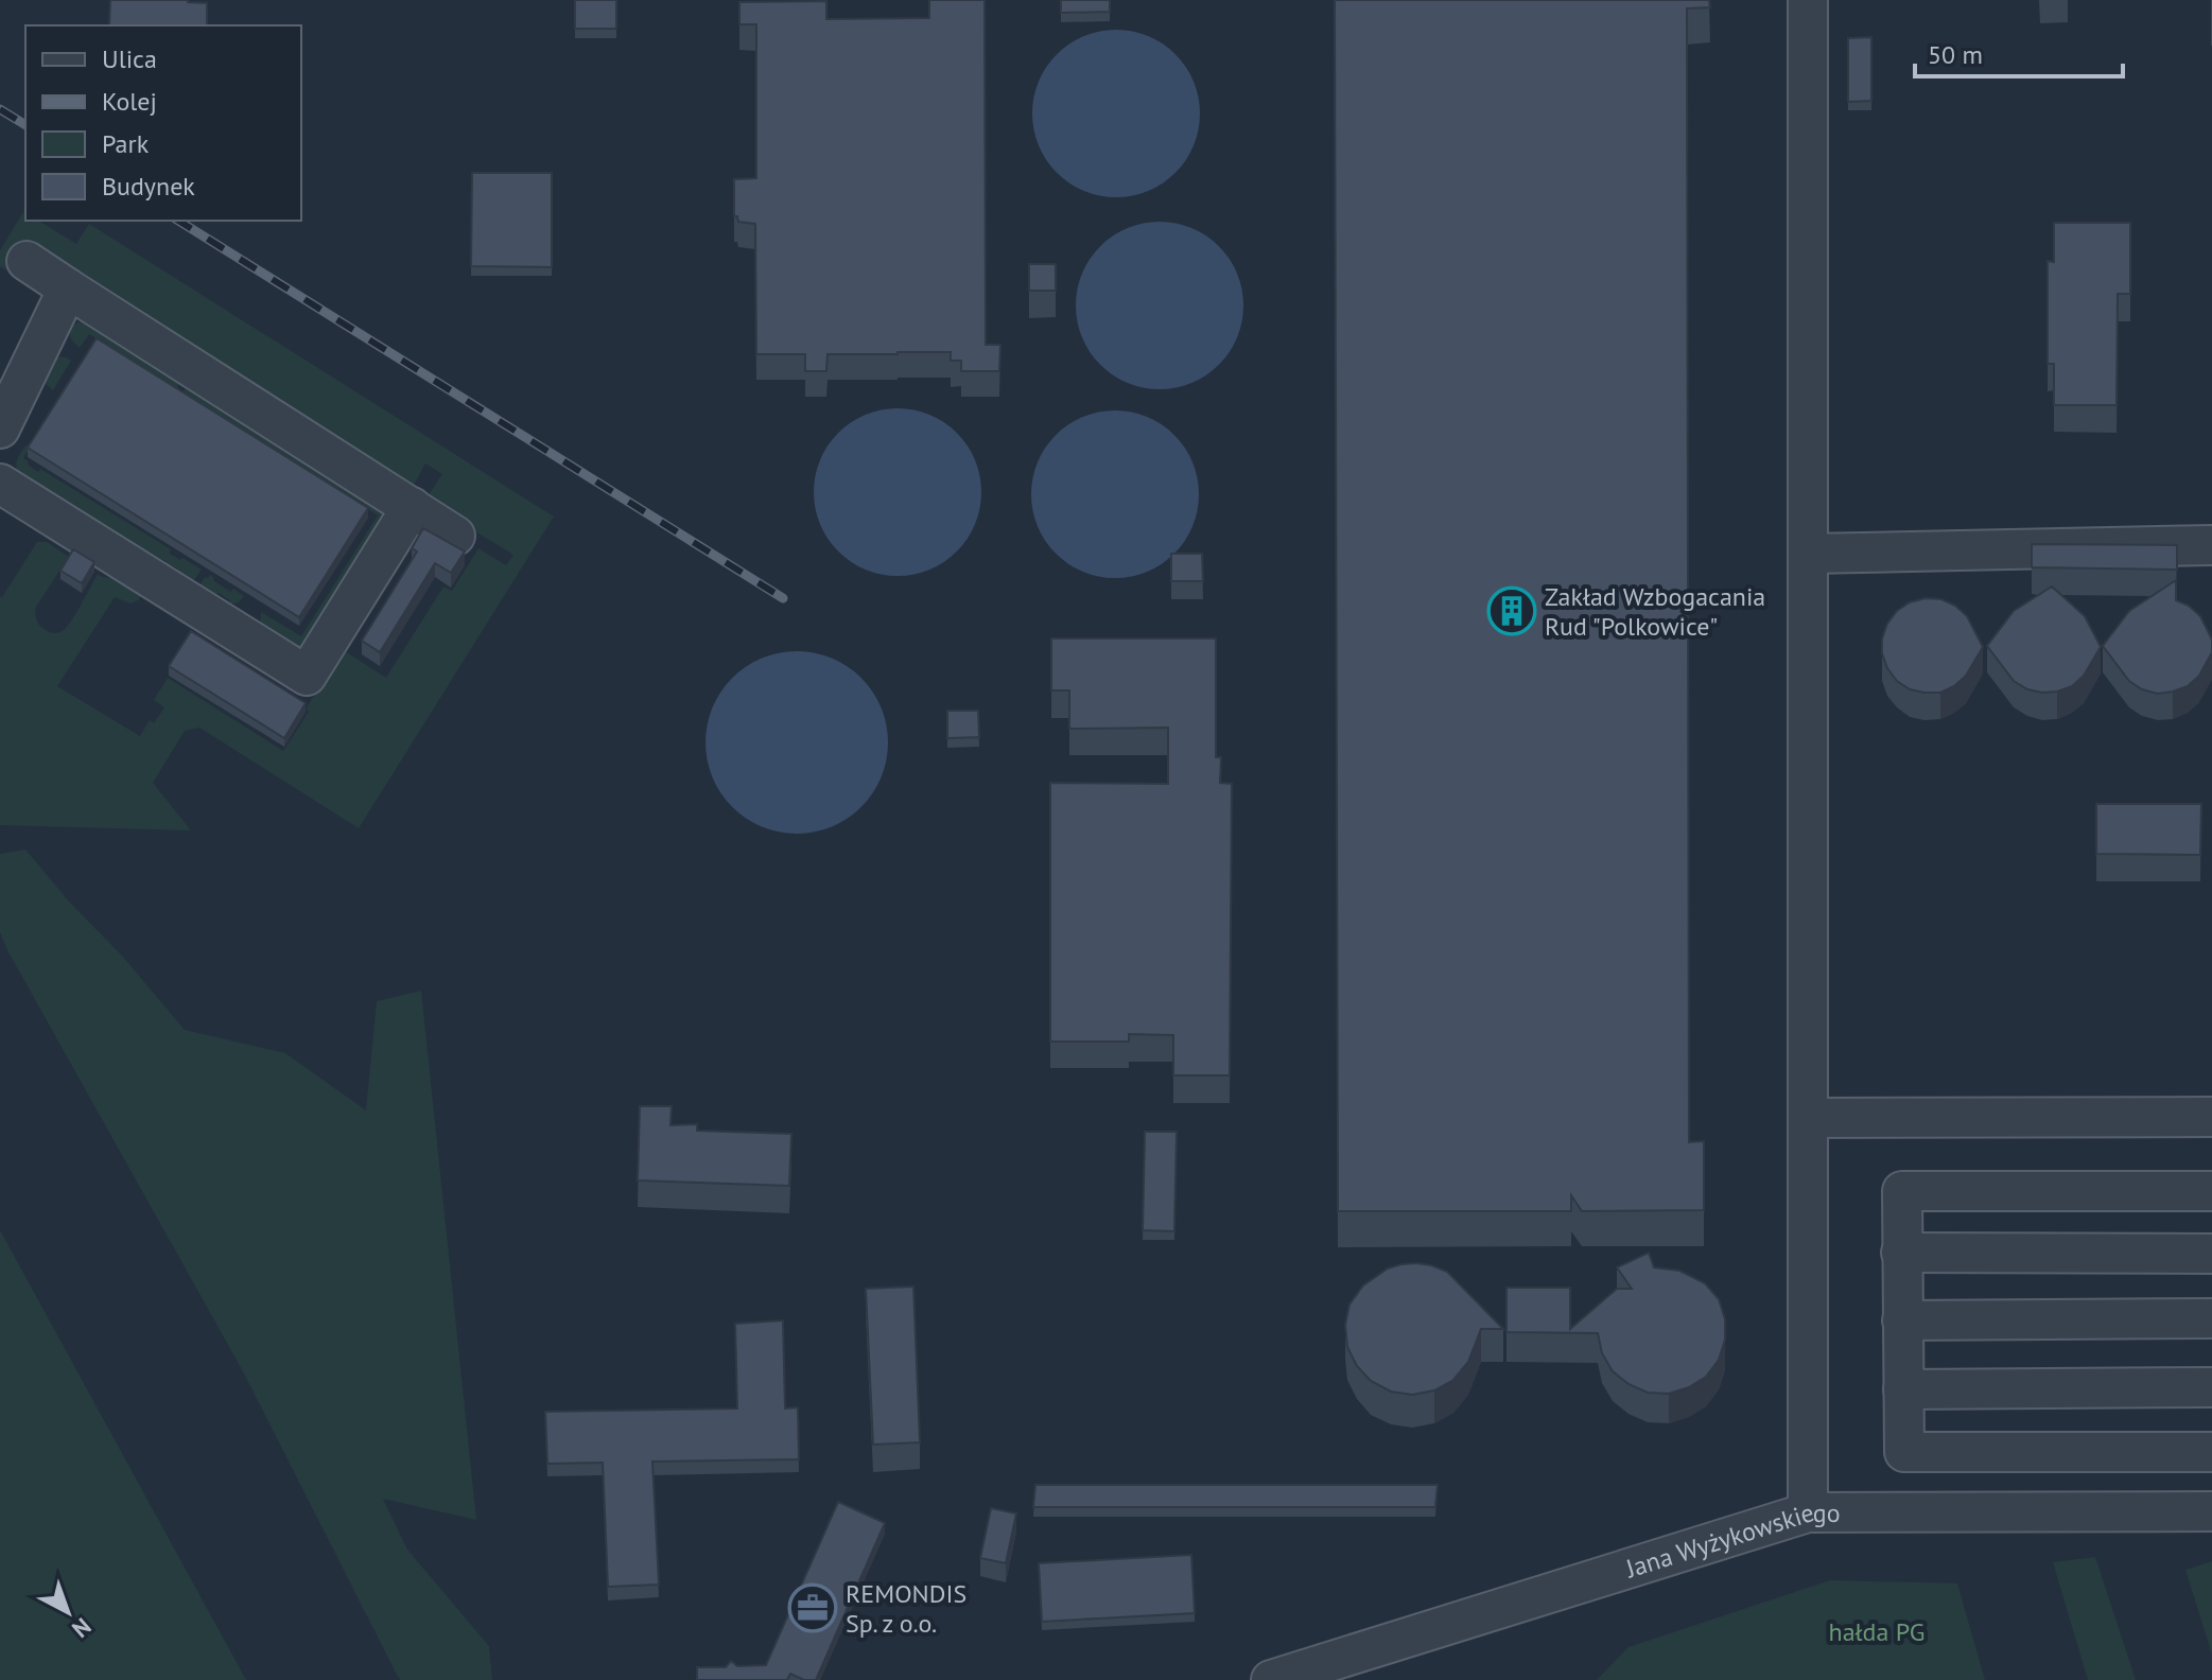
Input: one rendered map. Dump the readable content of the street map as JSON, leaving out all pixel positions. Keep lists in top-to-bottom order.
{
  "streets": {
    "street": ["Jana Wyżykowskiego"]
  },
  "parks": ["hałda PG"],
  "places": {
    "building": ["Zakład Wzbogacania Rud \"Polkowice\""],
    "office": ["REMONDIS Sp. z o.o."]
  },
  "legend": [
    "Ulica",
    "Kolej",
    "Park",
    "Budynek"
  ],
  "scale_bar": "50 m",
  "north": "bottom right"
}
